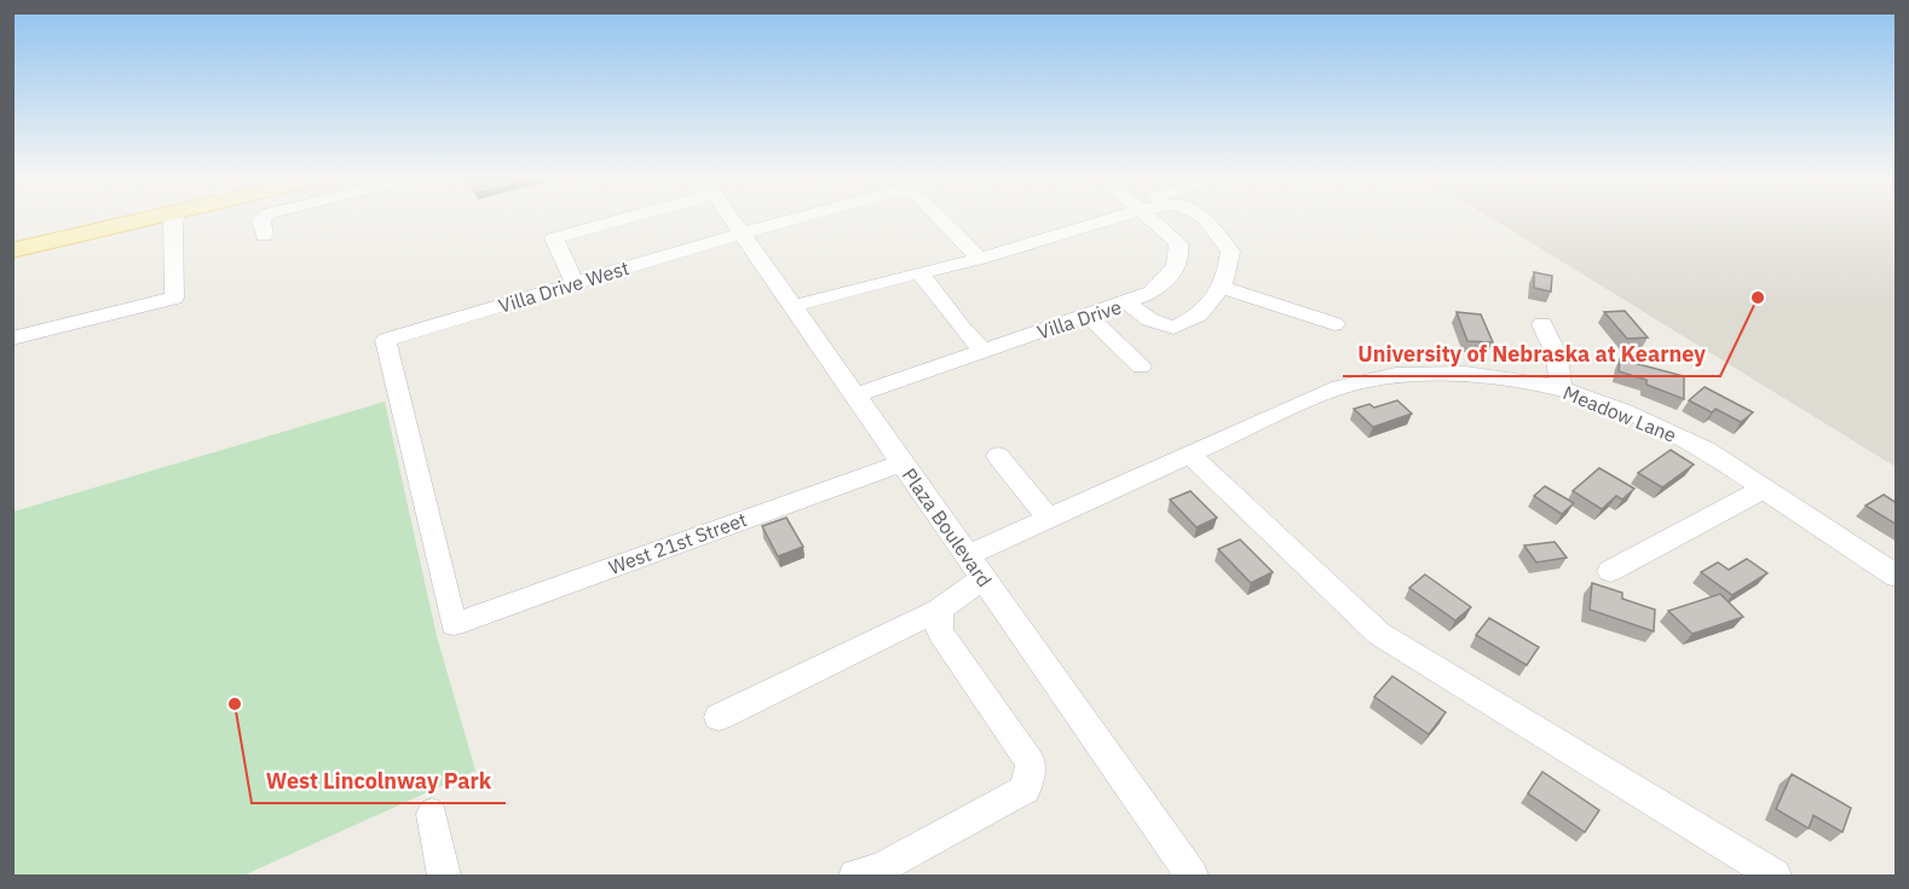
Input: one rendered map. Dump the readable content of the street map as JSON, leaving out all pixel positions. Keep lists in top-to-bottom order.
{
  "streets": {
    "street": [
      "Villa Drive West",
      "Villa Drive",
      "Meadow Lane",
      "Plaza Boulevard",
      "West 21st Street"
    ]
  },
  "crossings": [
    ["Villa Drive West", "Plaza Boulevard"],
    ["Villa Drive West", "West 21st Street"],
    ["Villa Drive", "Plaza Boulevard"],
    ["Meadow Lane", "Plaza Boulevard"],
    ["Plaza Boulevard", "West 21st Street"]
  ],
  "places": ["University of Nebraska at Kearney", "West Lincolnway Park"]
}
